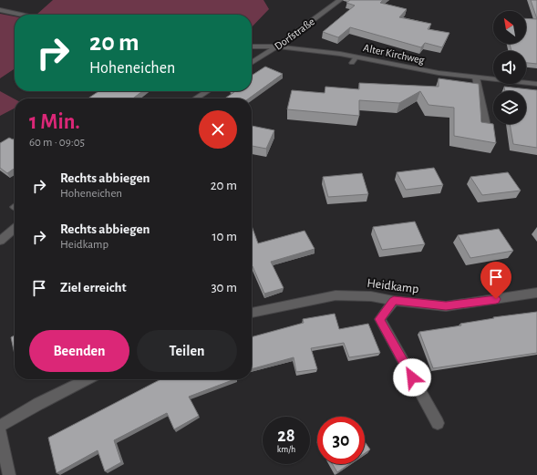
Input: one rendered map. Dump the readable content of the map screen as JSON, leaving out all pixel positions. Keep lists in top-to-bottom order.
{
  "streets": {
    "street": ["Dorfstraße", "Alter Kirchweg", "Heidkamp"]
  },
  "crossings": [
    ["Dorfstraße", "Alter Kirchweg"]
  ],
  "north": "top left",
  "page": {
    "turn": ["20 m", "Hoheneichen"],
    "heading": ["1 Min.", "60 m · 09:05"],
    "list": [
      {
        "name": "Rechts abbiegen",
        "note": "Hoheneichen",
        "value": "20 m"
      },
      {
        "name": "Rechts abbiegen",
        "note": "Heidkamp",
        "value": "10 m"
      },
      {
        "name": "Ziel erreicht",
        "value": "30 m"
      }
    ],
    "buttons": ["Beenden", "Teilen"],
    "speed": "28 km/h",
    "limit": "30"
  }
}
